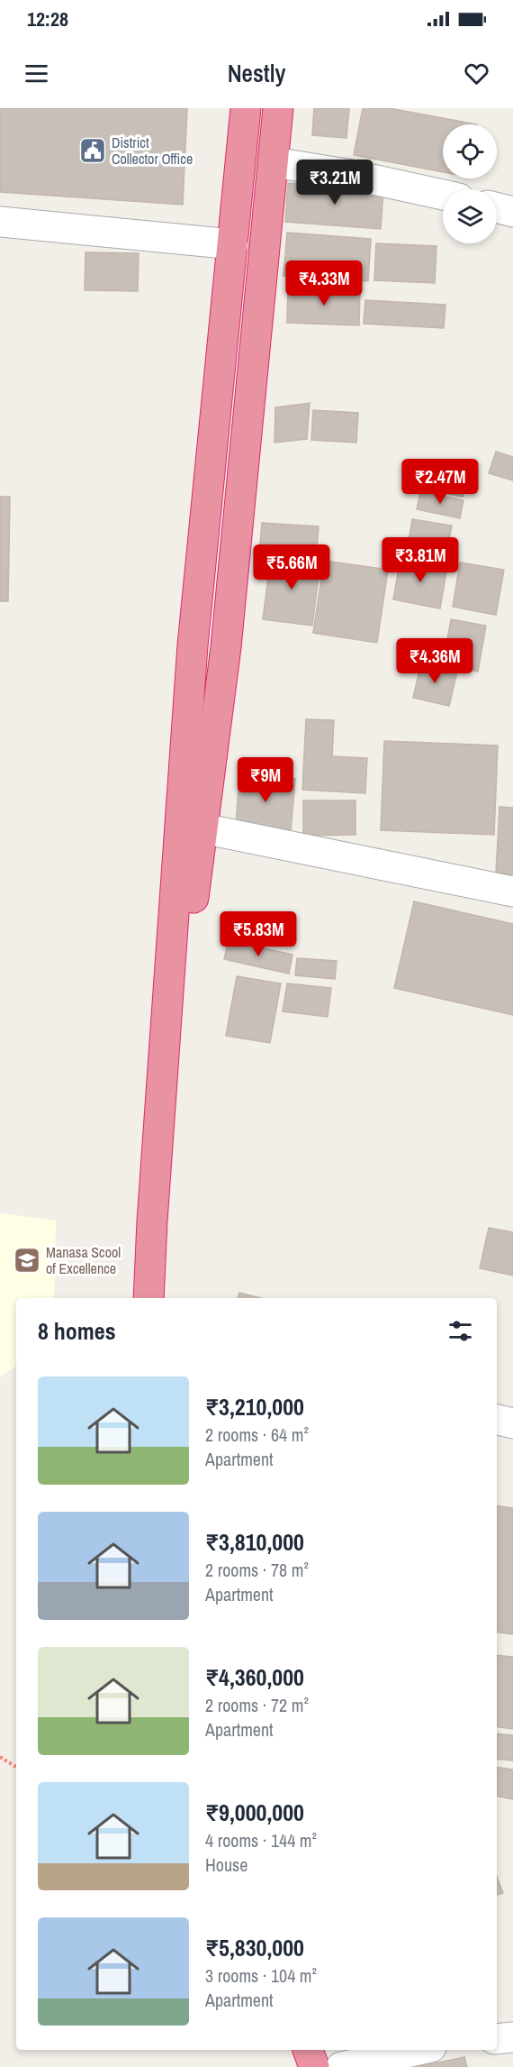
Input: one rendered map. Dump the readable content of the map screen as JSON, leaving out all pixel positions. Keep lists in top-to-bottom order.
{
  "places": {
    "public building": ["District Collector Office"],
    "school or university": ["Manasa Scool of Excellence"]
  },
  "page": {
    "status": "12:28",
    "header": "Nestly",
    "price": [
      "₹3.21M",
      "₹4.33M",
      "₹2.47M",
      "₹3.81M",
      "₹5.66M",
      "₹4.36M",
      "₹9M",
      "₹5.83M"
    ],
    "heading": "8 homes",
    "list": [
      {
        "name": "₹3,210,000",
        "note": "2 rooms · 64 m² · Apartment"
      },
      {
        "name": "₹3,810,000",
        "note": "2 rooms · 78 m² · Apartment"
      },
      {
        "name": "₹4,360,000",
        "note": "2 rooms · 72 m² · Apartment"
      },
      {
        "name": "₹9,000,000",
        "note": "4 rooms · 144 m² · House"
      },
      {
        "name": "₹5,830,000",
        "note": "3 rooms · 104 m² · Apartment"
      }
    ]
  }
}
